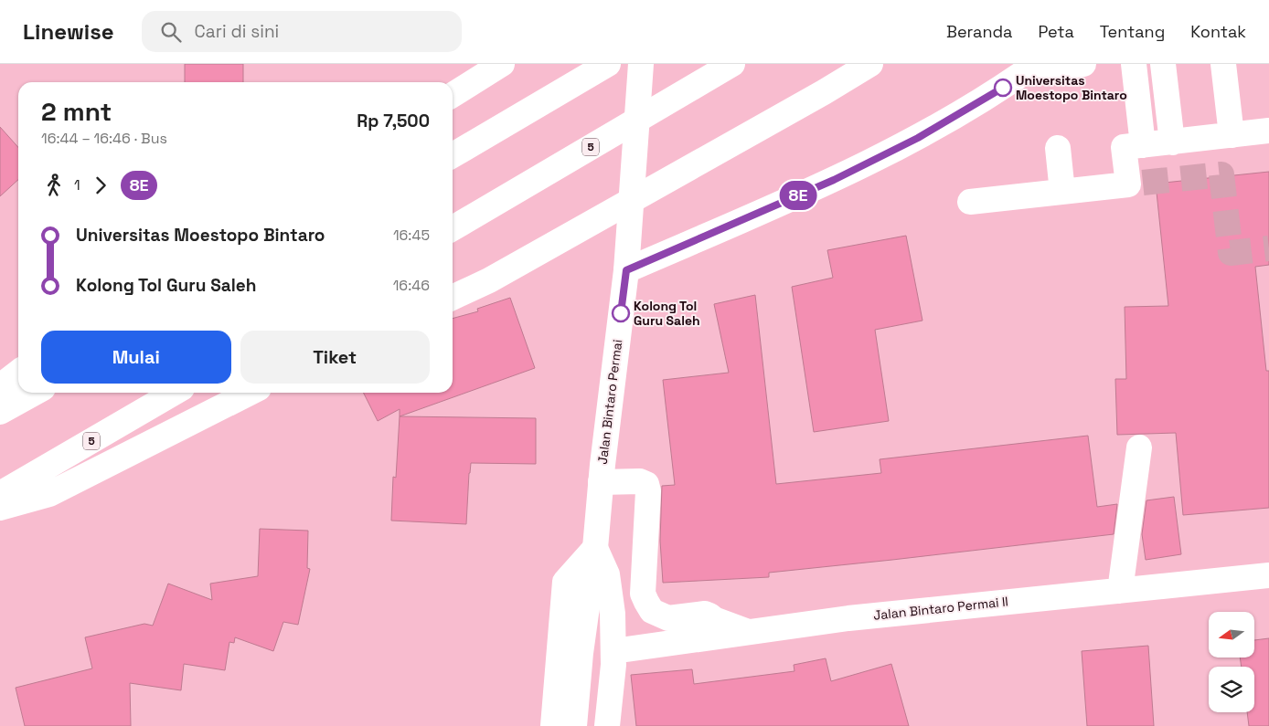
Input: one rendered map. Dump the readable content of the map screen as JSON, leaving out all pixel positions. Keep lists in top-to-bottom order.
{
  "streets": {
    "main road": ["5", "Jalan Bintaro Permai", "Jalan Bintaro Permai II"]
  },
  "crossings": [
    ["Jalan Bintaro Permai", "Jalan Bintaro Permai II"]
  ],
  "places": ["Universitas Moestopo Bintaro", "Kolong Tol Guru Saleh"],
  "lines": ["bus line 8E"],
  "north": "left",
  "page": {
    "header": "Linewise",
    "search": "Cari di sini",
    "nav": [
      "Beranda",
      "Peta",
      "Tentang",
      "Kontak"
    ],
    "on_map": "8E",
    "heading": ["2 mnt", "16:44 – 16:46 · Bus", "Rp 7,500"],
    "legs": ["1", "8E"],
    "list": [
      {
        "name": "Universitas Moestopo Bintaro",
        "value": "16:45"
      },
      {
        "name": "Kolong Tol Guru Saleh",
        "value": "16:46"
      }
    ],
    "buttons": ["Mulai", "Tiket"]
  }
}
